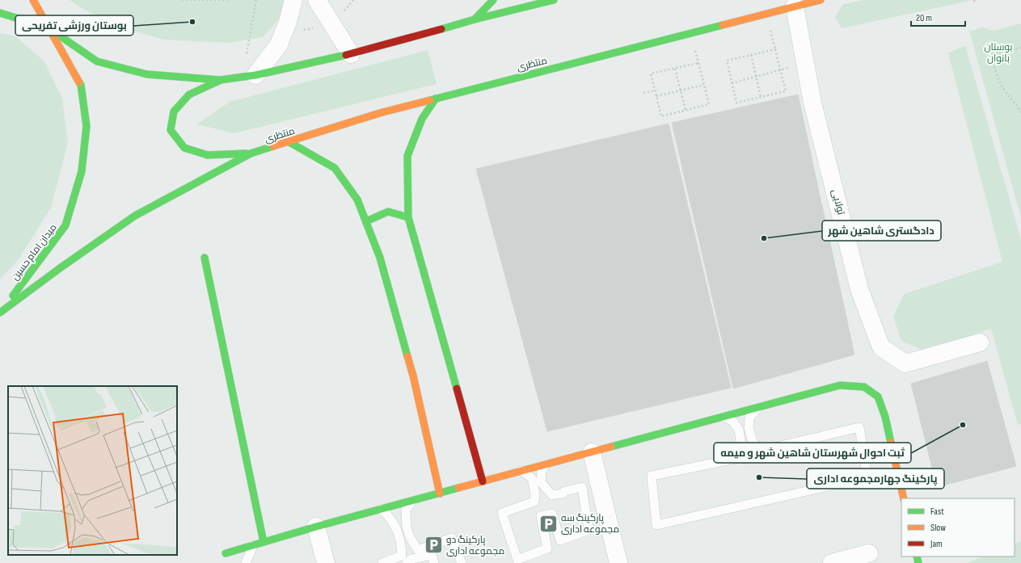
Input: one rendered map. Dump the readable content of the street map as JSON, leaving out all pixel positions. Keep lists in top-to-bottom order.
{
  "streets": {
    "main road": ["منتظری", "میدان امام حسین"],
    "street": ["تولایی"]
  },
  "crossings": [
    ["منتظری", "تولایی"]
  ],
  "parks": ["بوستان بانوان"],
  "places": {
    "other": [
      "بوستان ورزشی تفریحی",
      "دادگستری شاهین شهر",
      "ثبت احوال شهرستان شاهین شهر و میمه",
      "پارکینگ جهارمجموعه اداری"
    ],
    "parking": ["پارکینگ سه مجموعه اداری", "پارکینگ دو مجموعه اداری"]
  },
  "legend": ["Fast", "Slow", "Jam"],
  "scale_bar": "20 m"
}
